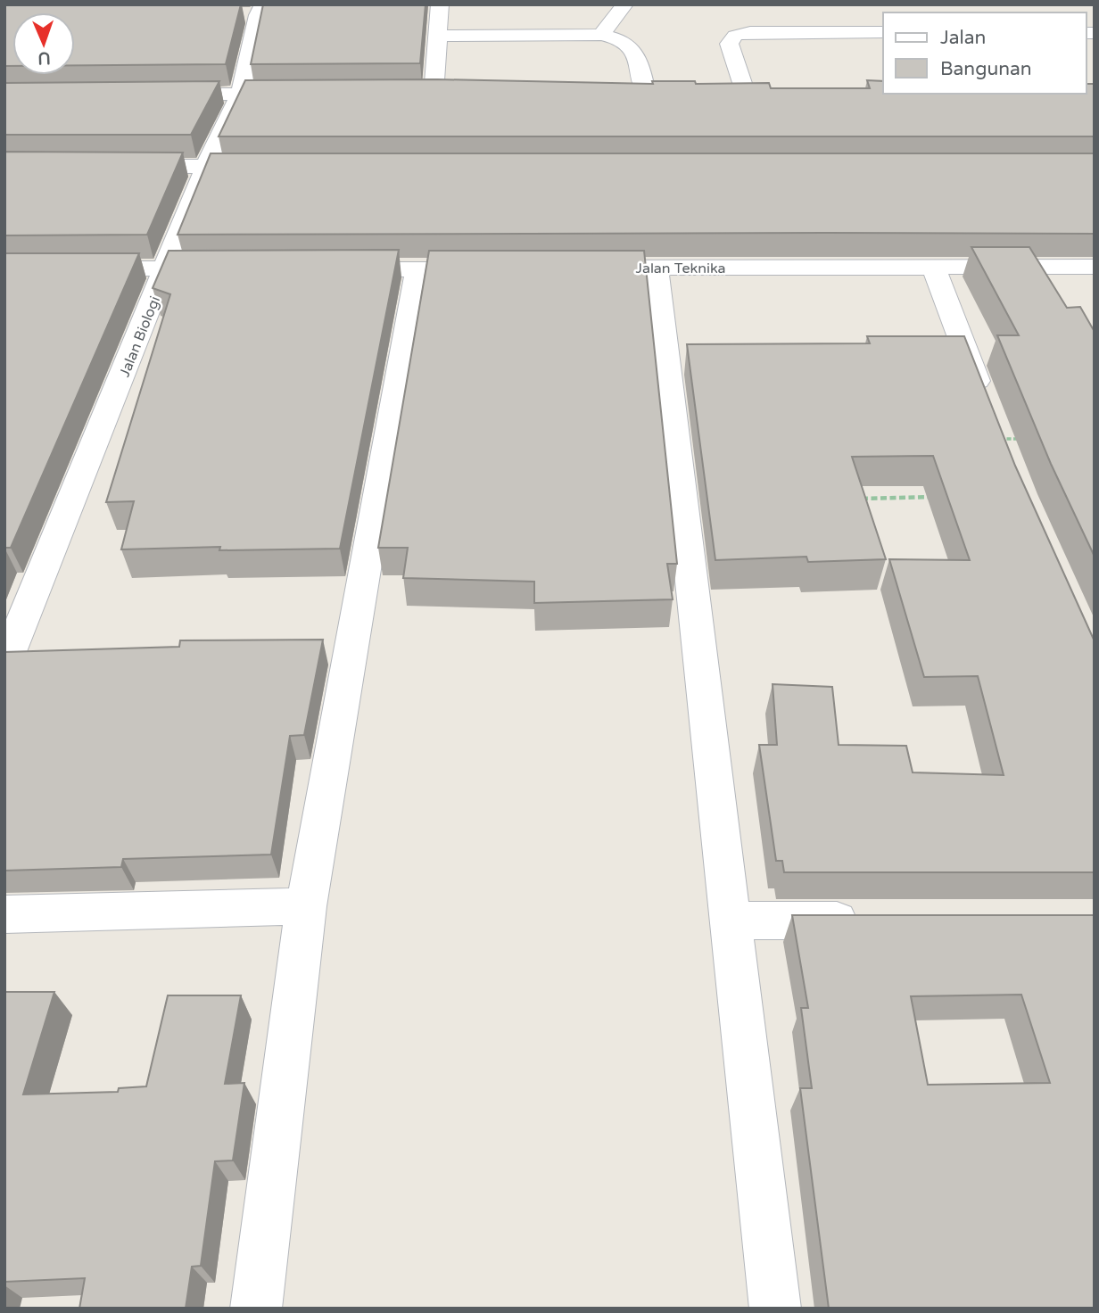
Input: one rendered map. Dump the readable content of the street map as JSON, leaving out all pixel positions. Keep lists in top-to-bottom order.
{
  "streets": {
    "street": ["Jalan Teknika", "Jalan Biologi"]
  },
  "legend": ["Jalan", "Bangunan"],
  "north": "bottom"
}
